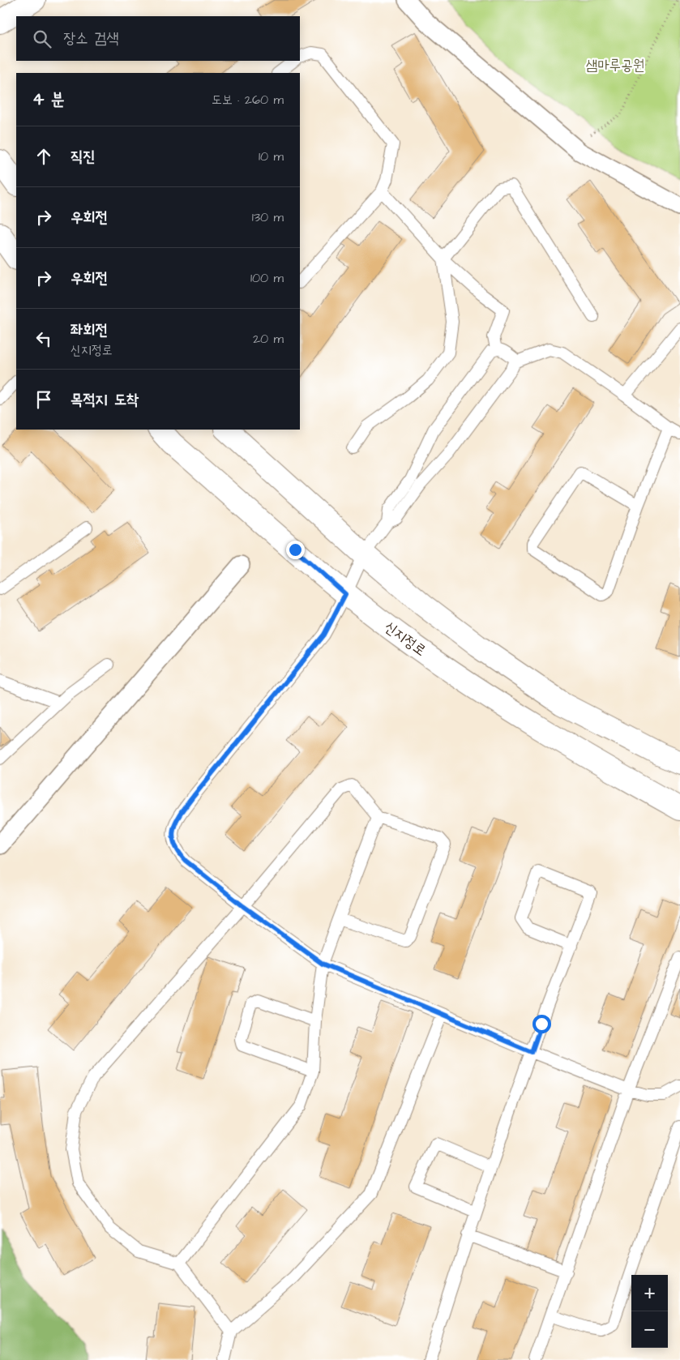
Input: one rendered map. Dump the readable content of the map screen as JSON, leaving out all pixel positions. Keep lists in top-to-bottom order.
{
  "streets": {
    "street": ["신지정로"]
  },
  "parks": ["샘마루공원"],
  "page": {
    "search": "장소 검색",
    "heading": ["4 분", "도보 · 260 m"],
    "list": [
      ["직진", "10 m"],
      ["우회전", "130 m"],
      ["우회전", "100 m"],
      ["좌회전", "신지정로", "20 m"],
      "목적지 도착"
    ],
    "map_buttons": ["+", "−"]
  }
}
